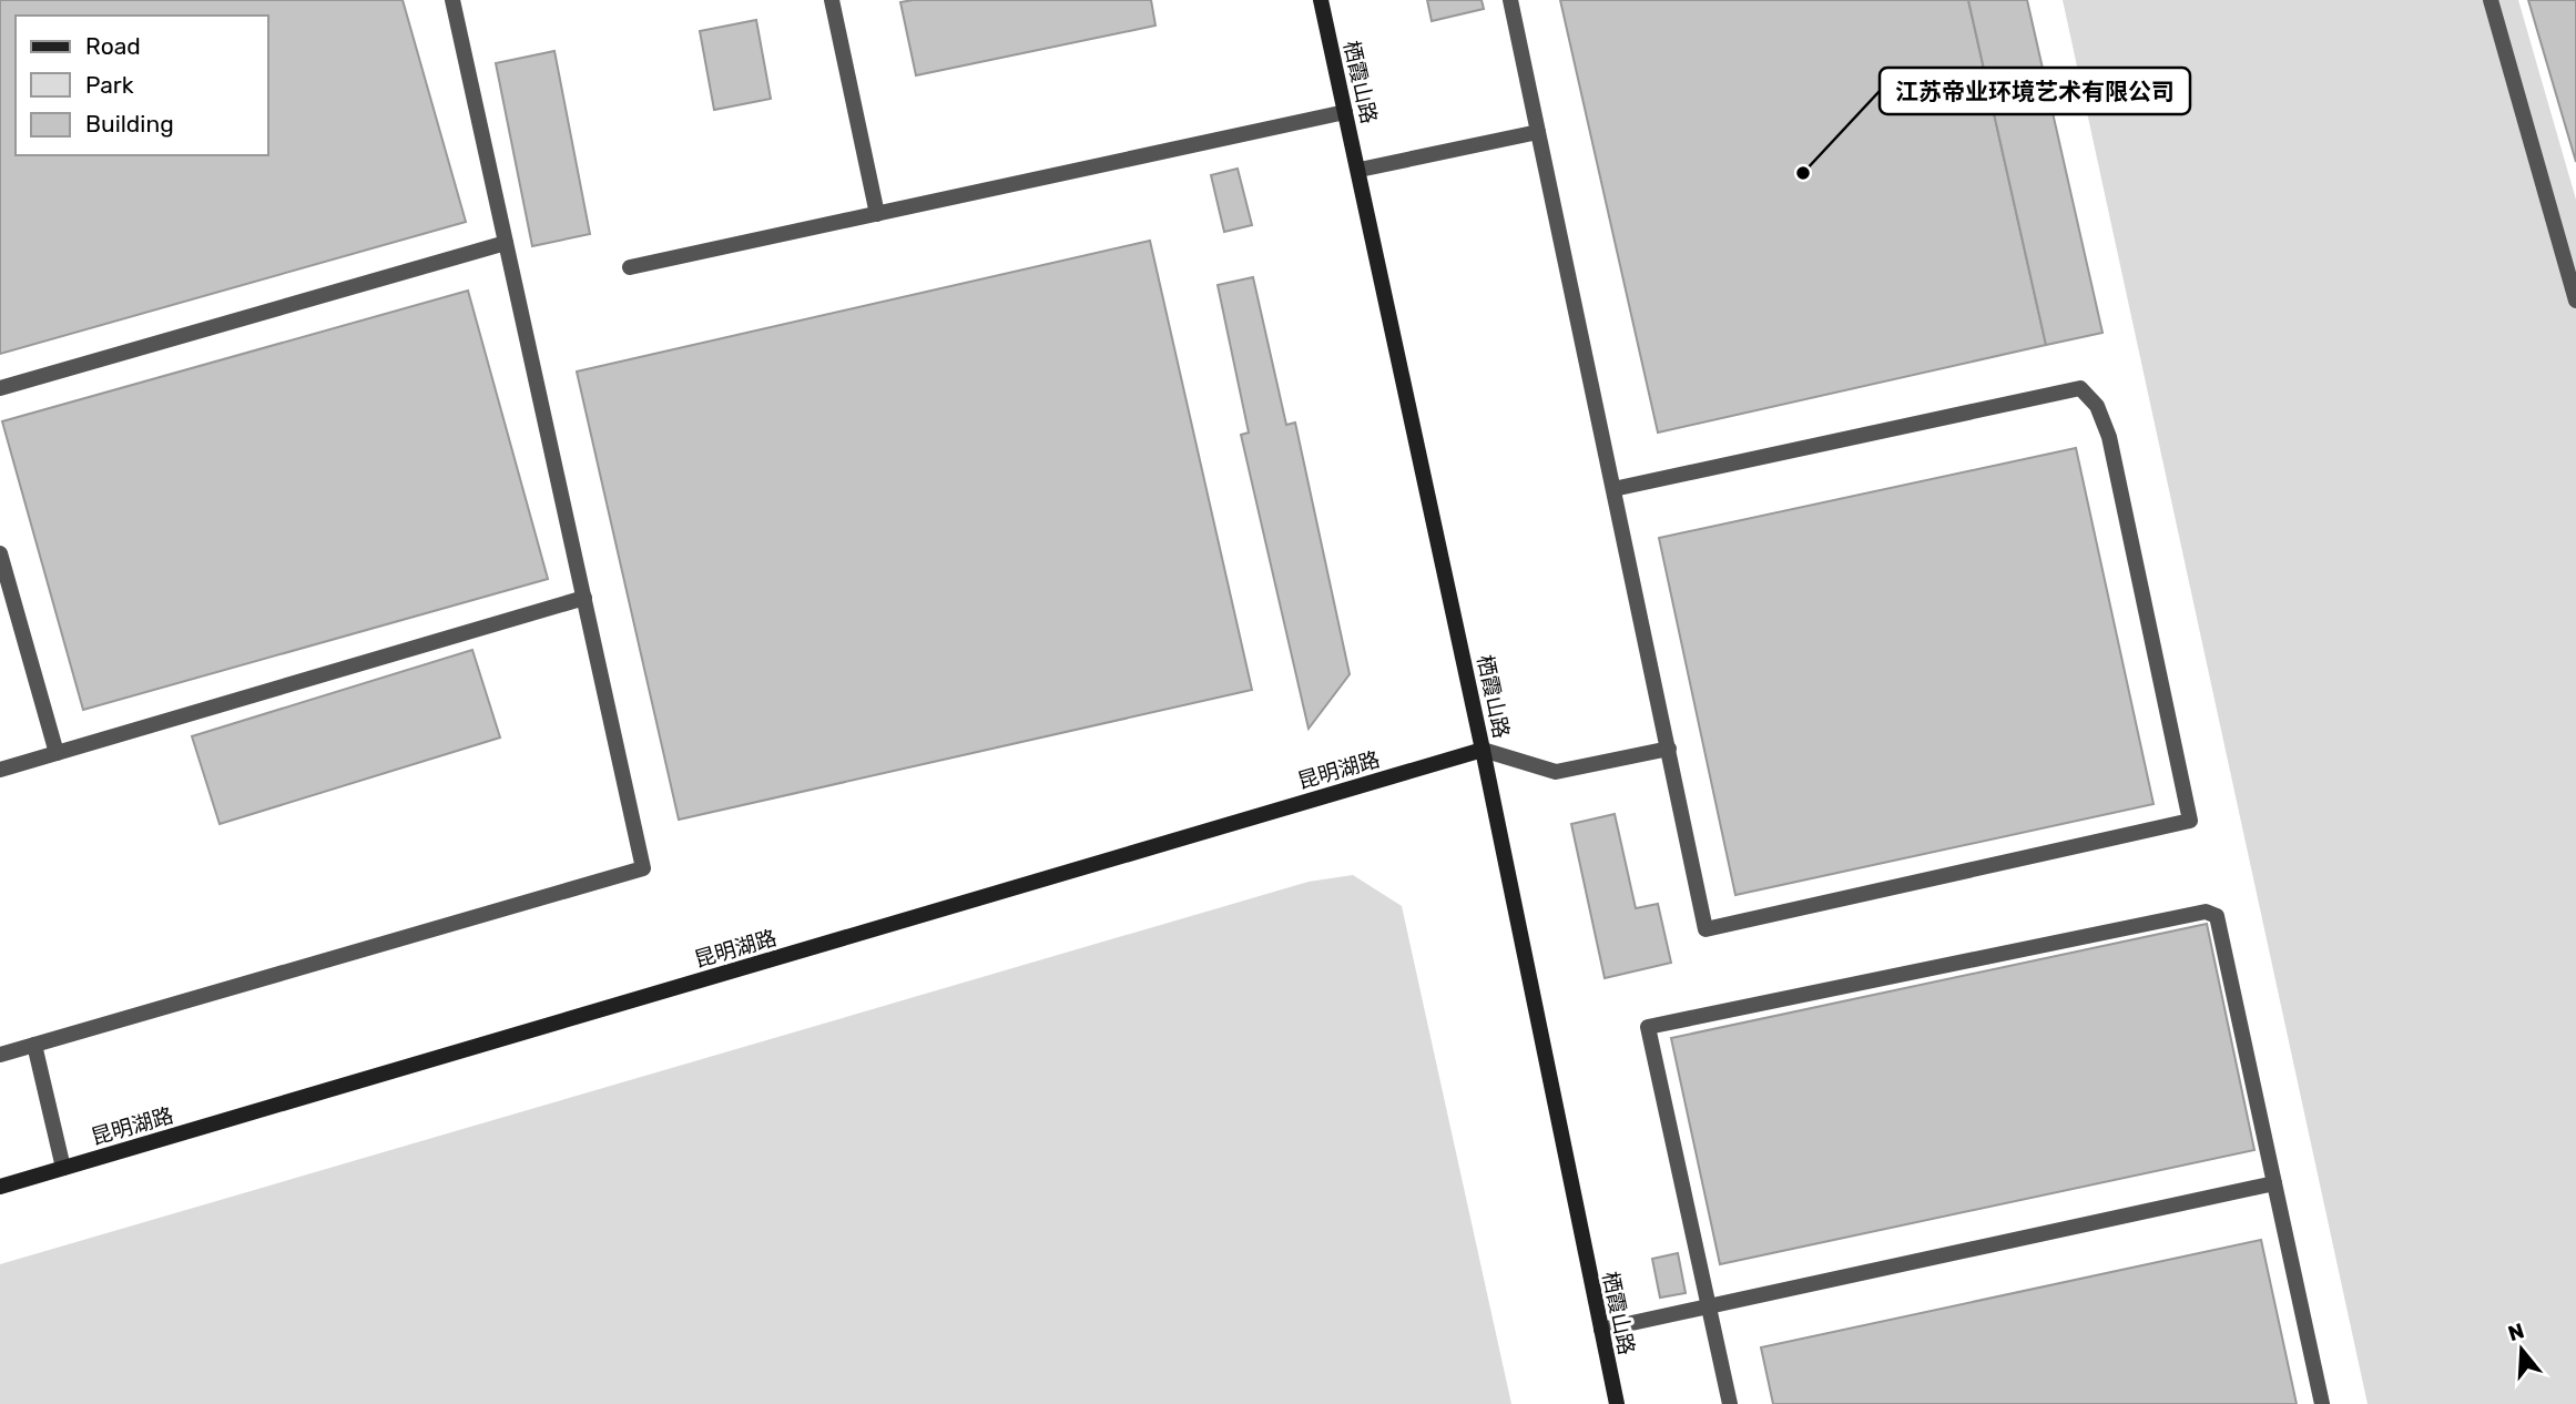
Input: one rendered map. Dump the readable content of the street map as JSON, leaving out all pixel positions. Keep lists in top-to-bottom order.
{
  "streets": {
    "street": ["栖霞山路", "昆明湖路"]
  },
  "crossings": [
    ["栖霞山路", "昆明湖路"]
  ],
  "places": ["江苏帝业环境艺术有限公司"],
  "legend": ["Road", "Park", "Building"],
  "north": "top"
}
